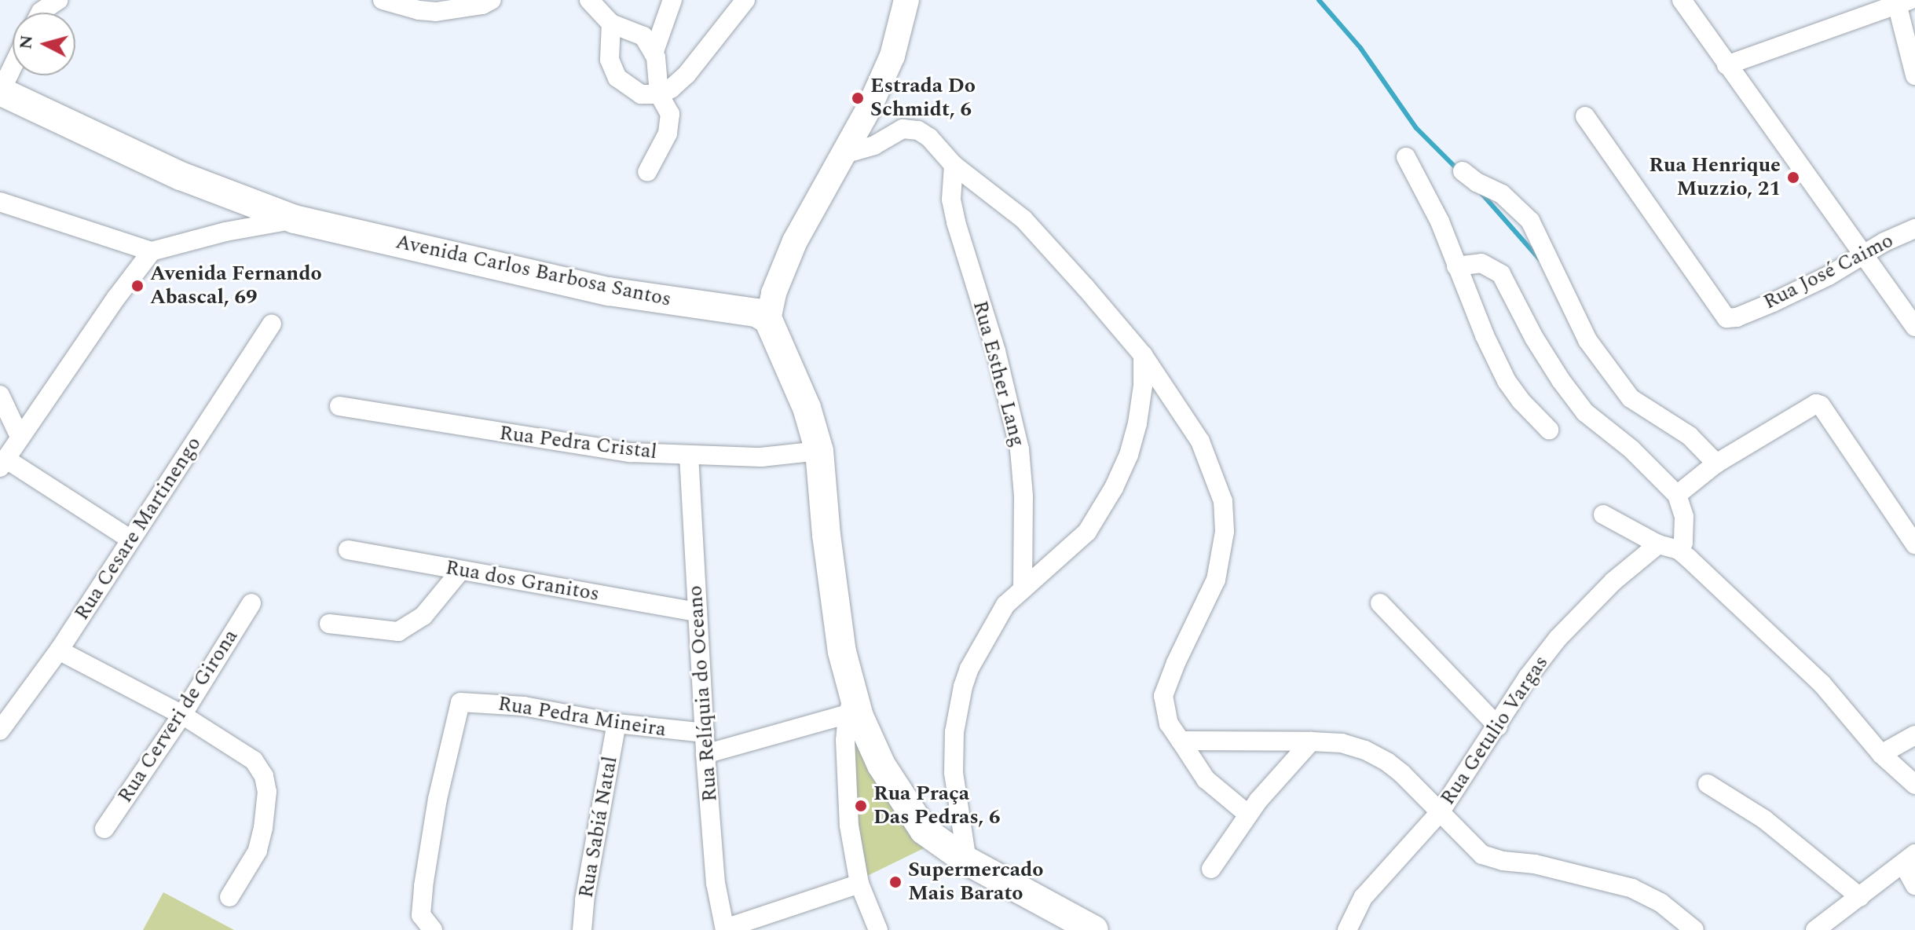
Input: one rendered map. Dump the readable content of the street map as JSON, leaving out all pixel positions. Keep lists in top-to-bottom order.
{
  "streets": {
    "main road": ["Avenida Carlos Barbosa Santos"],
    "street": [
      "Rua José Caimo",
      "Rua Esther Lang",
      "Rua Pedra Cristal",
      "Rua Cesare Martinengo",
      "Rua dos Granitos",
      "Rua Relíquia do Oceano",
      "Rua Cerveri de Girona",
      "Rua Pedra Mineira",
      "Rua Getulio Vargas",
      "Rua Sabiá Natal"
    ]
  },
  "crossings": [
    ["Rua Pedra Cristal", "Rua Relíquia do Oceano"],
    ["Rua dos Granitos", "Rua Relíquia do Oceano"],
    ["Rua Relíquia do Oceano", "Rua Pedra Mineira"],
    ["Rua Pedra Mineira", "Rua Sabiá Natal"]
  ],
  "places": [
    "Estrada Do Schmidt, 6",
    "Rua Henrique Muzzio, 21",
    "Avenida Fernando Abascal, 69",
    "Rua Praça Das Pedras, 6",
    "Supermercado Mais Barato"
  ],
  "north": "left"
}
